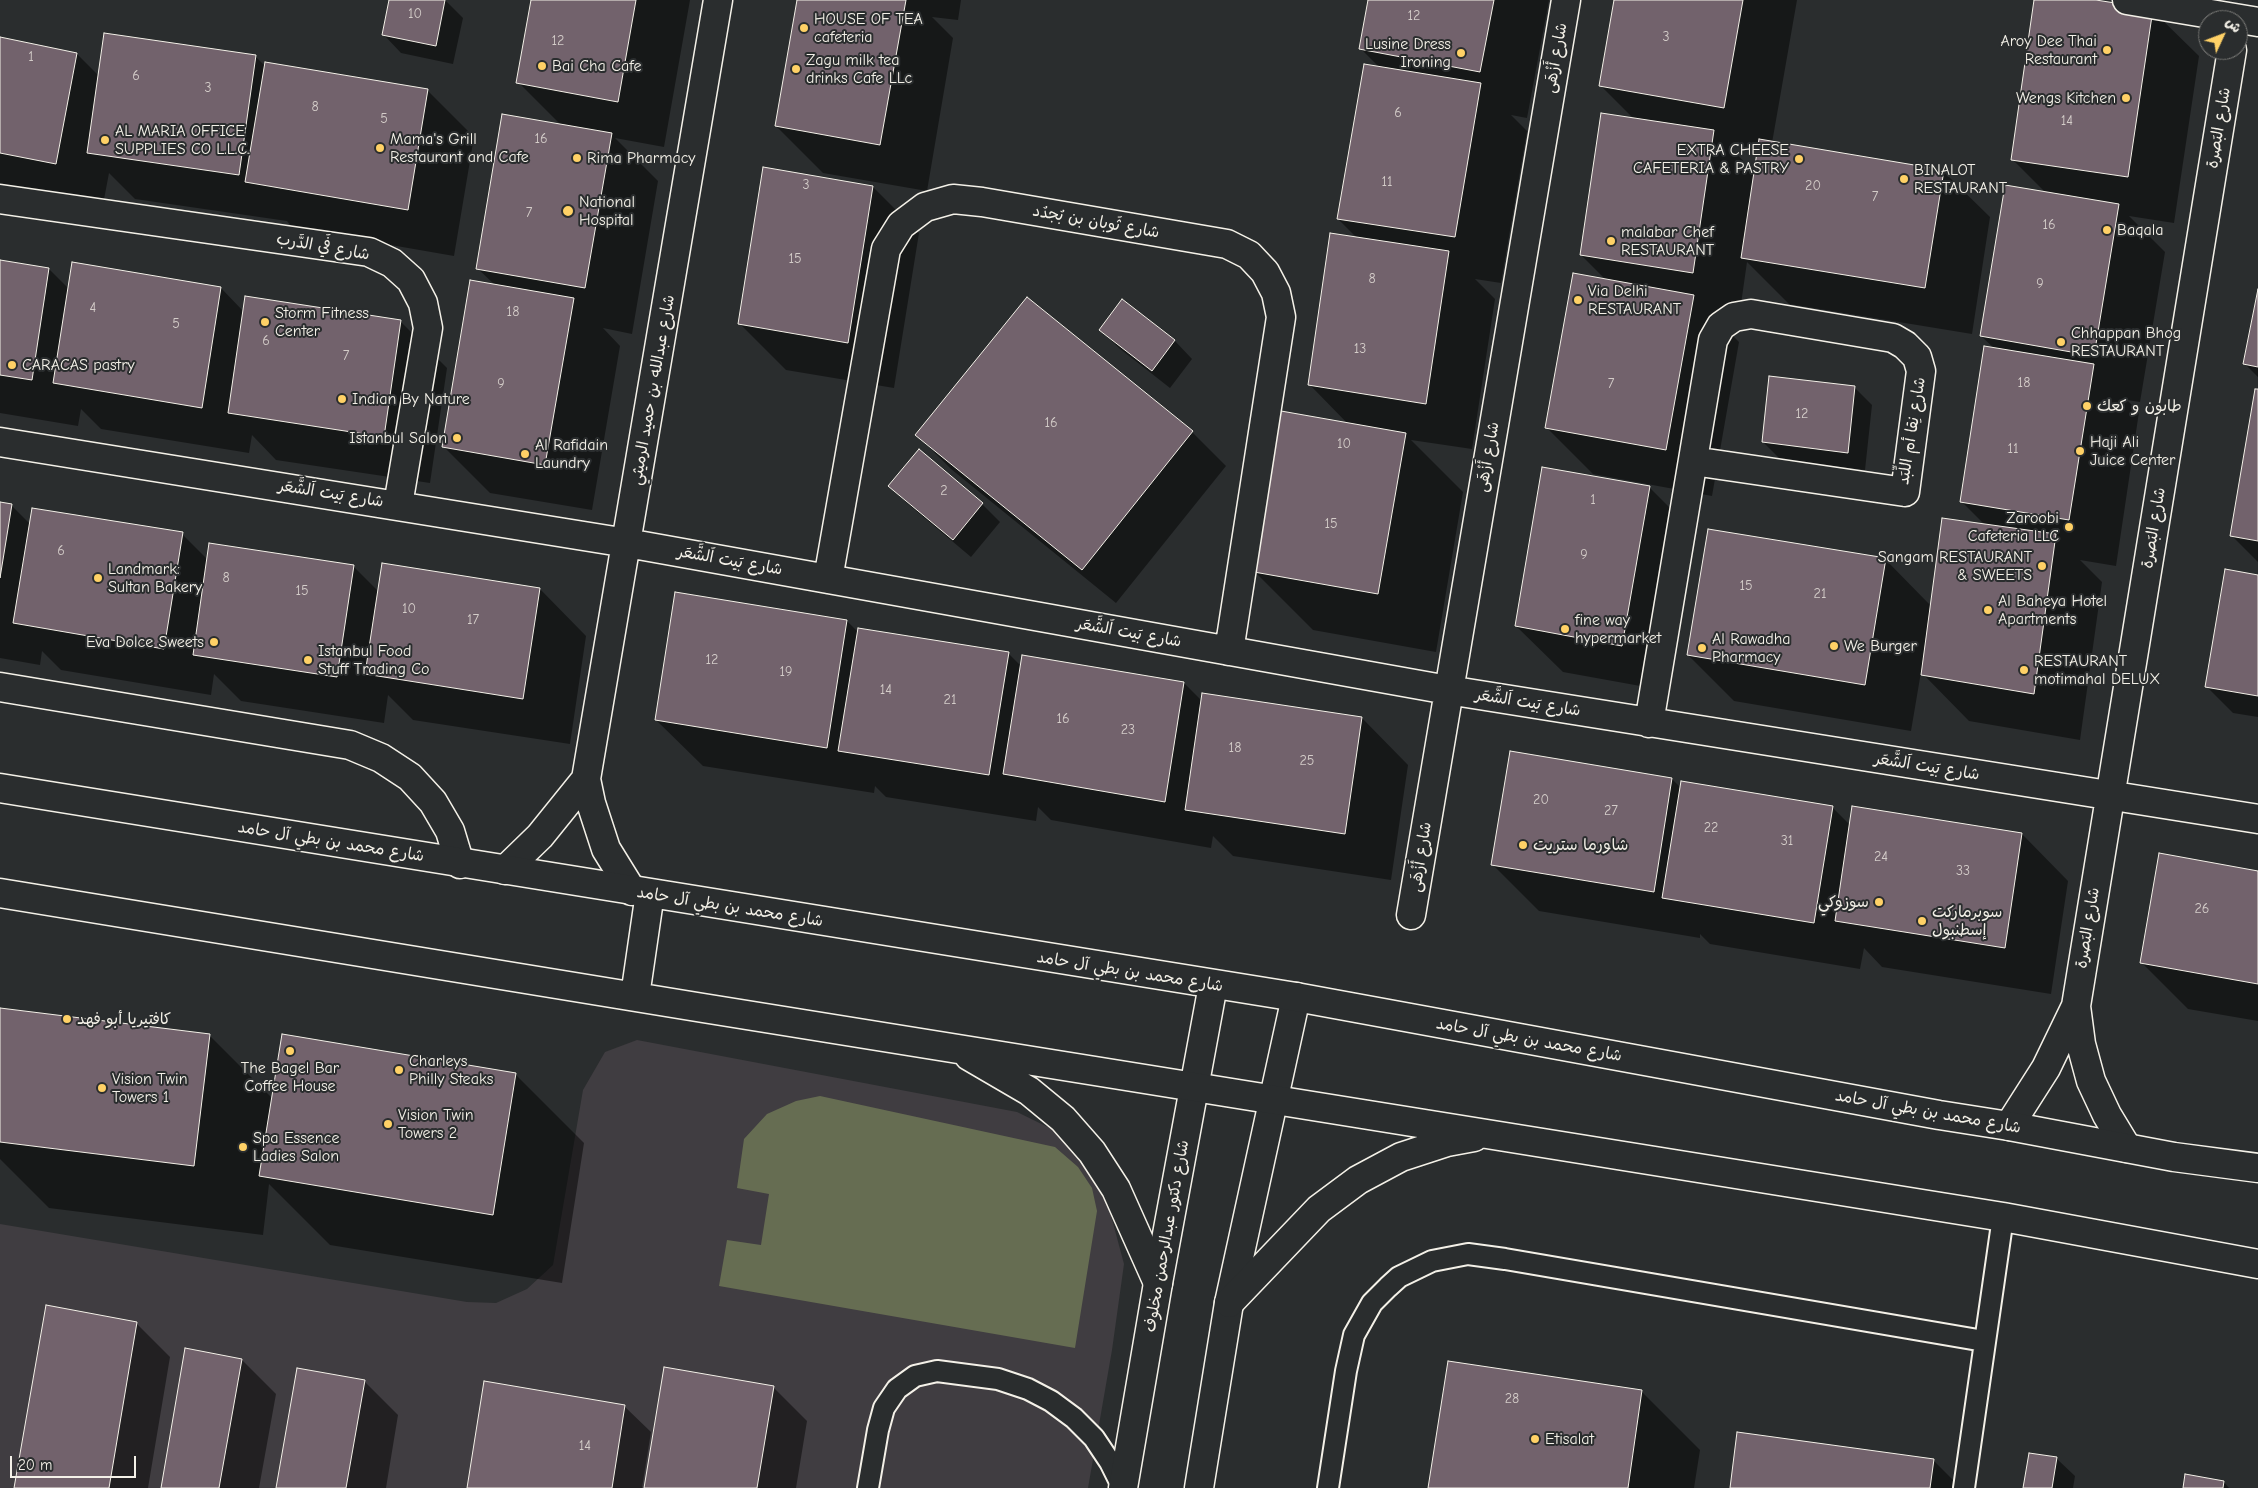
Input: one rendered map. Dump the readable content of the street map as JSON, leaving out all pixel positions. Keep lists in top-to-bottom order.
{
  "streets": {
    "street": [
      "شارع أَزْهَى",
      "شارع البَصرة",
      "شارع ثَوبان بن بُجدُد",
      "شارع فَي الدَّرب",
      "شارع عبدالله بن حميد الرميثي",
      "شارع نِقا أم اللِّبَد",
      "شارع بَيت اَلشَّعَر",
      "شارع محمد بن بطي آل حامد",
      "شارع دكتور عبدالرحمن مخلوف"
    ]
  },
  "crossings": [
    ["شارع أَزْهَى", "شارع بَيت اَلشَّعَر"],
    ["شارع البَصرة", "شارع بَيت اَلشَّعَر"],
    ["شارع البَصرة", "شارع محمد بن بطي آل حامد"],
    ["شارع ثَوبان بن بُجدُد", "شارع بَيت اَلشَّعَر"],
    ["شارع فَي الدَّرب", "شارع بَيت اَلشَّعَر"],
    ["شارع عبدالله بن حميد الرميثي", "شارع بَيت اَلشَّعَر"],
    ["شارع عبدالله بن حميد الرميثي", "شارع محمد بن بطي آل حامد"],
    ["شارع نِقا أم اللِّبَد", "شارع بَيت اَلشَّعَر"],
    ["شارع محمد بن بطي آل حامد", "شارع دكتور عبدالرحمن مخلوف"]
  ],
  "places": [
    "HOUSE OF TEA cafeteria",
    "Aroy Dee Thai Restaurant",
    "Lusine Dress Ironing",
    "Bai Cha Cafe",
    "Zagu milk tea drinks Cafe LLc",
    "Wengs Kitchen",
    "AL MARIA OFFICE SUPPLIES CO L.L.C.",
    "Mama's Grill Restaurant and Cafe",
    "Rima Pharmacy",
    "EXTRA CHEESE CAFETERIA & PASTRY",
    "BINALOT RESTAURANT",
    "National Hospital",
    "Baqala",
    "malabar Chef RESTAURANT",
    "Via Delhi RESTAURANT",
    "Storm Fitness Center",
    "Chhappan Bhog RESTAURANT",
    "CARACAS pastry",
    "Indian By Nature",
    "طابون و كعك",
    "Istanbul Salon",
    "Haji Ali Juice Center",
    "Al Rafidain Laundry",
    "Zaroobi Cafeteria LLC",
    "Sangam RESTAURANT & SWEETS",
    "Landmark: Sultan Bakery",
    "Al Baheya Hotel Apartments",
    "fine way hypermarket",
    "Eva Dolce Sweets",
    "We Burger",
    "Al Rawadha Pharmacy",
    "Istanbul Food Stuff Trading Co",
    "RESTAURANT motimahal DELUX",
    "شاورما ستريت",
    "سوزوكي",
    "سوبرماركت إسطنبول",
    "كافتيريا أبو فهد",
    "The Bagel Bar Coffee House",
    "Charleys Philly Steaks",
    "Vision Twin Towers 1",
    "Vision Twin Towers 2",
    "Spa Essence Ladies Salon",
    "Etisalat"
  ],
  "house_numbers": [
    "10",
    "12",
    "3",
    "12",
    "1",
    "6",
    "3",
    "8",
    "6",
    "5",
    "14",
    "16",
    "11",
    "3",
    "20",
    "7",
    "7",
    "16",
    "15",
    "8",
    "9",
    "4",
    "18",
    "5",
    "6",
    "13",
    "7",
    "18",
    "9",
    "7",
    "12",
    "16",
    "10",
    "11",
    "2",
    "1",
    "15",
    "6",
    "9",
    "8",
    "15",
    "15",
    "21",
    "10",
    "17",
    "12",
    "19",
    "14",
    "21",
    "16",
    "23",
    "18",
    "25",
    "20",
    "27",
    "22",
    "31",
    "24",
    "33",
    "26",
    "28",
    "14"
  ],
  "scale_bar": "20 m",
  "north": "top right"
}
